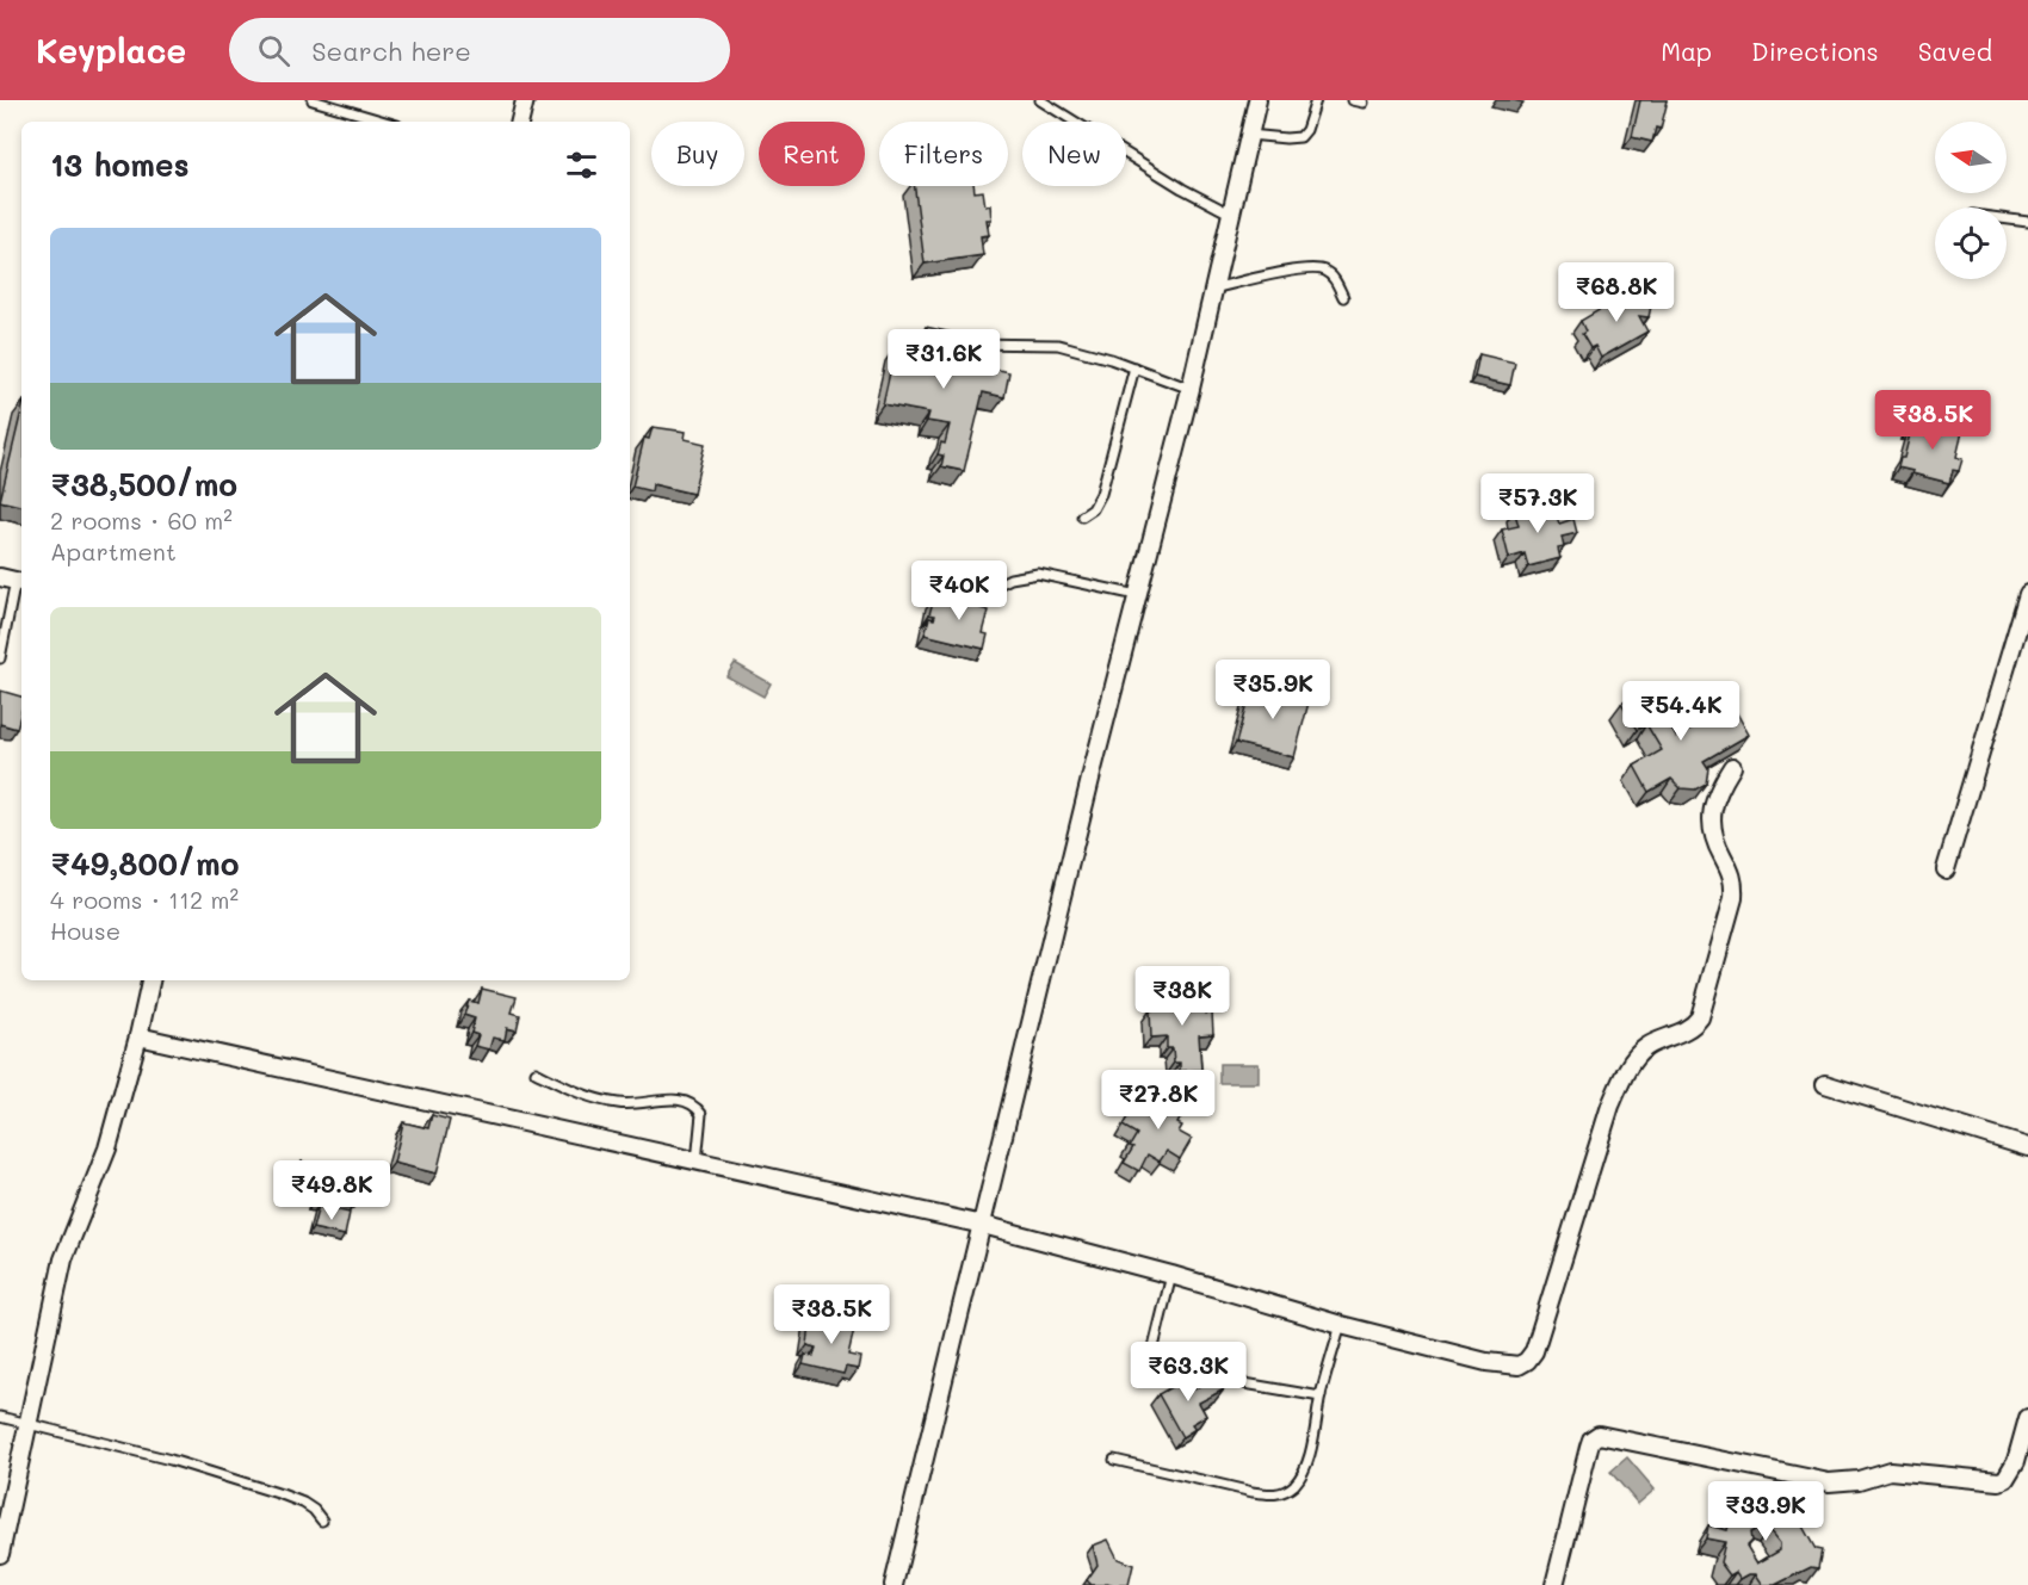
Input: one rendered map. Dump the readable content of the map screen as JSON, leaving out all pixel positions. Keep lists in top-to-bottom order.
{
  "north": "left",
  "page": {
    "header": "Keyplace",
    "search": "Search here",
    "nav": ["Map", "Directions", "Saved"],
    "chip": [
      "Buy",
      "Rent",
      "Filters",
      "New"
    ],
    "heading": "13 homes",
    "list": [
      {
        "name": "₹38,500/mo",
        "note": "2 rooms · 60 m² · Apartment"
      },
      {
        "name": "₹49,800/mo",
        "note": "4 rooms · 112 m² · House"
      }
    ],
    "price": [
      "₹68.8K",
      "₹31.6K",
      "₹38.5K",
      "₹57.3K",
      "₹40K",
      "₹35.9K",
      "₹54.4K",
      "₹38K",
      "₹27.8K",
      "₹49.8K",
      "₹38.5K",
      "₹63.3K",
      "₹33.9K"
    ]
  }
}
